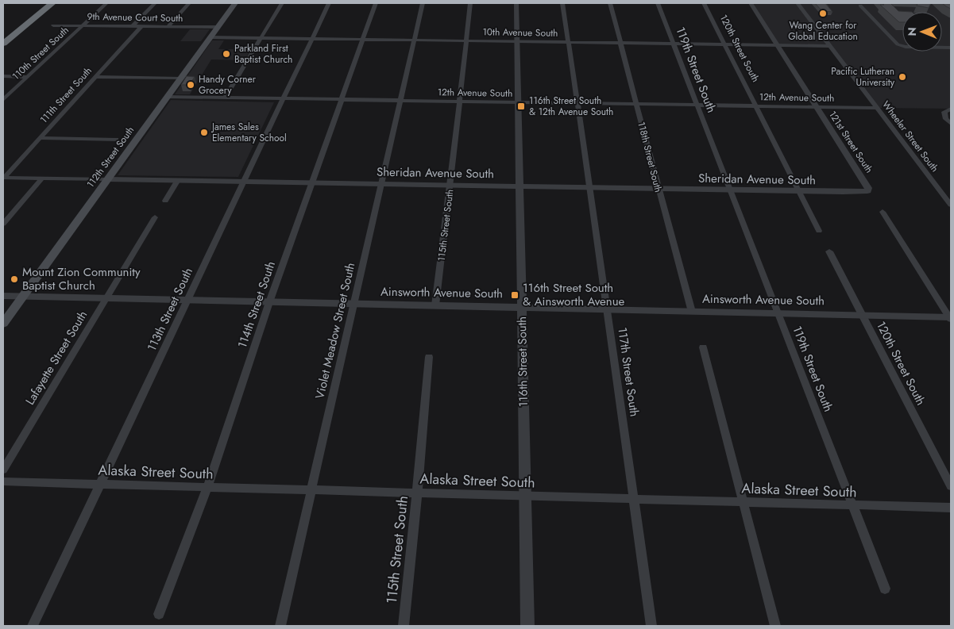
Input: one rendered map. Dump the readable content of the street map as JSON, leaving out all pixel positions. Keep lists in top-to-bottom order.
{
  "streets": {
    "main road": ["112th Street South"],
    "street": [
      "9th Avenue Court South",
      "10th Avenue South",
      "120th Street South",
      "110th Street South",
      "119th Street South",
      "12th Avenue South",
      "111th Street South",
      "Wheeler Street South",
      "121st Street South",
      "118th Street South",
      "Sheridan Avenue South",
      "115th Street South",
      "Ainsworth Avenue South",
      "114th Street South",
      "113th Street South",
      "Violet Meadow Street South",
      "Lafayette Street South",
      "116th Street South",
      "117th Street South",
      "Alaska Street South"
    ]
  },
  "crossings": [
    ["9th Avenue Court South", "110th Street South"],
    ["9th Avenue Court South", "111th Street South"],
    ["9th Avenue Court South", "112th Street South"],
    ["10th Avenue South", "120th Street South"],
    ["10th Avenue South", "119th Street South"],
    ["10th Avenue South", "Wheeler Street South"],
    ["10th Avenue South", "121st Street South"],
    ["10th Avenue South", "112th Street South"],
    ["10th Avenue South", "118th Street South"],
    ["10th Avenue South", "115th Street South"],
    ["10th Avenue South", "114th Street South"],
    ["10th Avenue South", "113th Street South"],
    ["10th Avenue South", "Violet Meadow Street South"],
    ["10th Avenue South", "116th Street South"],
    ["10th Avenue South", "117th Street South"],
    ["120th Street South", "12th Avenue South"],
    ["120th Street South", "Sheridan Avenue South"],
    ["120th Street South", "Ainsworth Avenue South"],
    ["119th Street South", "12th Avenue South"],
    ["119th Street South", "Sheridan Avenue South"],
    ["119th Street South", "Ainsworth Avenue South"],
    ["119th Street South", "Alaska Street South"],
    ["12th Avenue South", "Wheeler Street South"],
    ["12th Avenue South", "121st Street South"],
    ["12th Avenue South", "112th Street South"],
    ["12th Avenue South", "118th Street South"],
    ["12th Avenue South", "115th Street South"],
    ["12th Avenue South", "114th Street South"],
    ["12th Avenue South", "113th Street South"],
    ["12th Avenue South", "Violet Meadow Street South"],
    ["12th Avenue South", "116th Street South"],
    ["12th Avenue South", "117th Street South"],
    ["111th Street South", "Sheridan Avenue South"],
    ["121st Street South", "Sheridan Avenue South"],
    ["112th Street South", "Sheridan Avenue South"],
    ["112th Street South", "Ainsworth Avenue South"],
    ["118th Street South", "Sheridan Avenue South"],
    ["118th Street South", "Ainsworth Avenue South"],
    ["Sheridan Avenue South", "115th Street South"],
    ["Sheridan Avenue South", "114th Street South"],
    ["Sheridan Avenue South", "113th Street South"],
    ["Sheridan Avenue South", "Violet Meadow Street South"],
    ["Sheridan Avenue South", "116th Street South"],
    ["Sheridan Avenue South", "117th Street South"],
    ["115th Street South", "Ainsworth Avenue South"],
    ["115th Street South", "Alaska Street South"],
    ["Ainsworth Avenue South", "114th Street South"],
    ["Ainsworth Avenue South", "113th Street South"],
    ["Ainsworth Avenue South", "Violet Meadow Street South"],
    ["Ainsworth Avenue South", "Lafayette Street South"],
    ["Ainsworth Avenue South", "116th Street South"],
    ["Ainsworth Avenue South", "117th Street South"],
    ["114th Street South", "Alaska Street South"],
    ["113th Street South", "Alaska Street South"],
    ["Violet Meadow Street South", "Alaska Street South"],
    ["116th Street South", "Alaska Street South"],
    ["117th Street South", "Alaska Street South"]
  ],
  "places": {
    "other": [
      "Wang Center for Global Education",
      "Parkland First Baptist Church",
      "Pacific Lutheran University",
      "Handy Corner Grocery",
      "James Sales Elementary School",
      "Mount Zion Community Baptist Church"
    ],
    "transit": ["116th Street South & 12th Avenue South", "116th Street South & Ainsworth Avenue"]
  },
  "north": "left"
}
